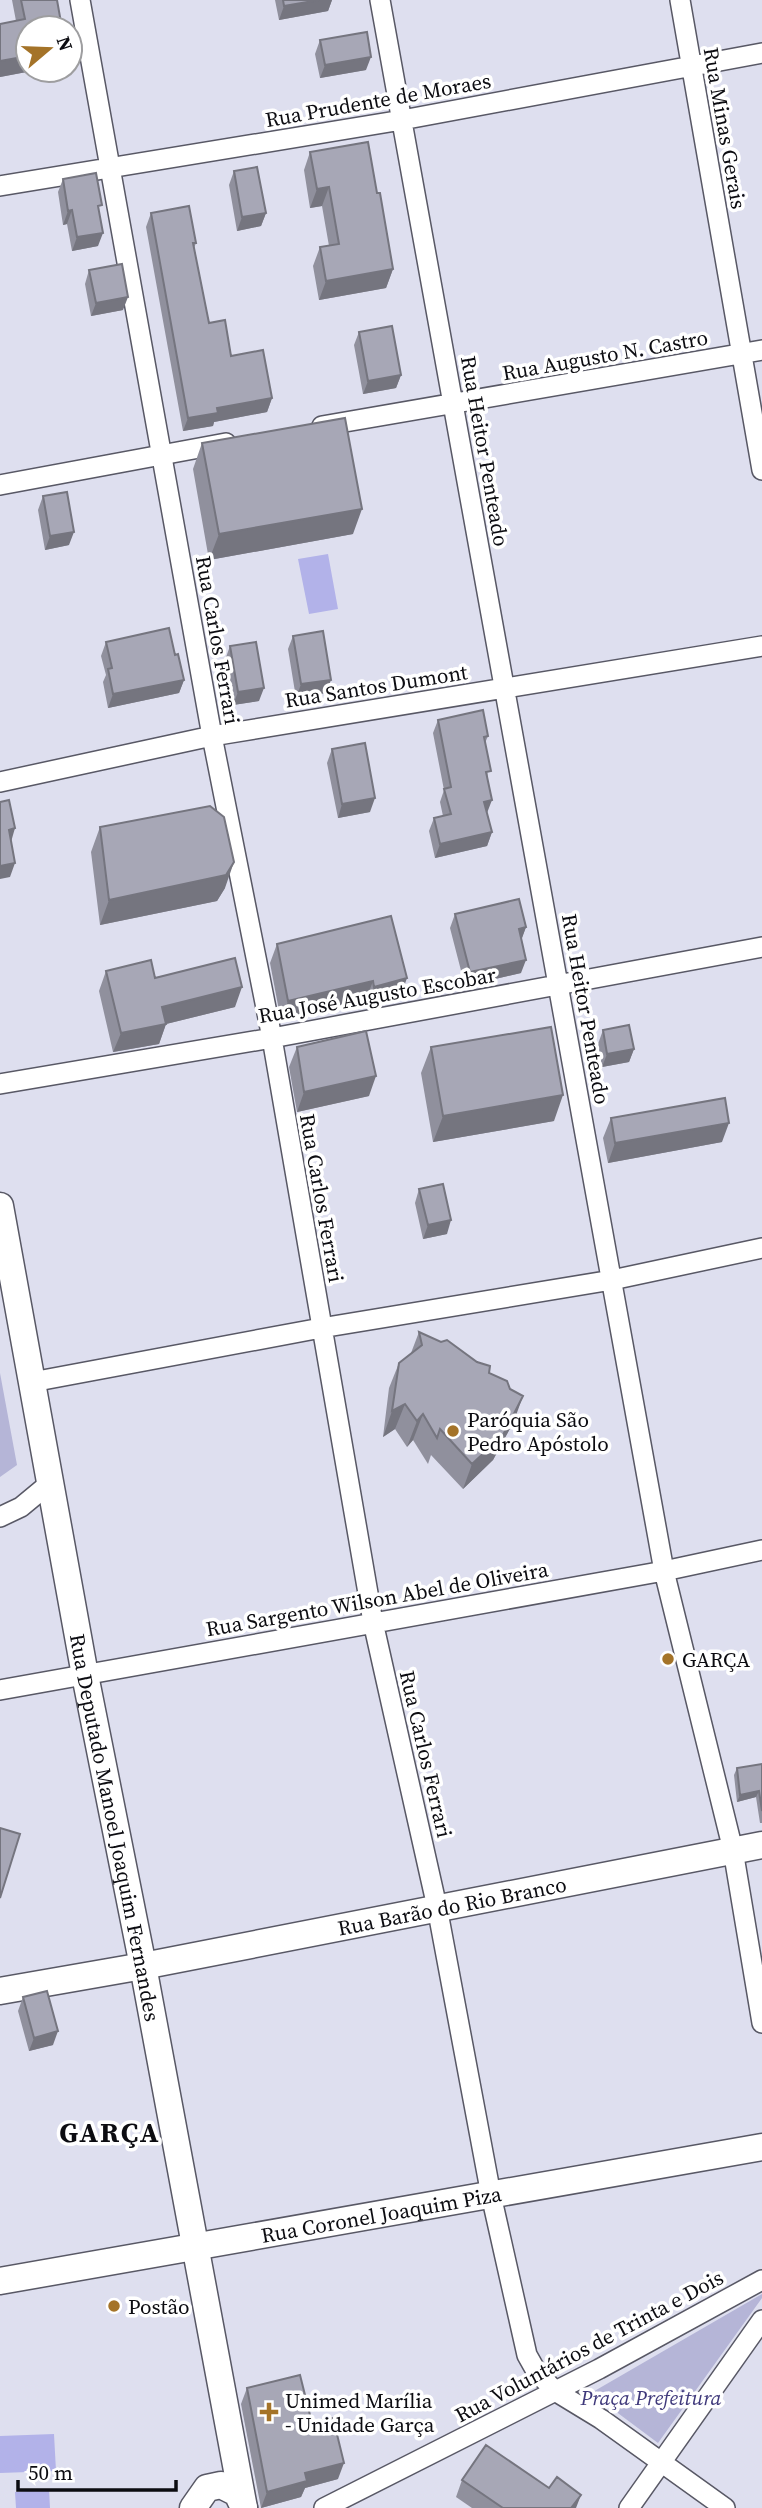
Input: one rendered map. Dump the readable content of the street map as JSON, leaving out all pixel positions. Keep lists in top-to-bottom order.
{
  "streets": {
    "main road": ["Rua Deputado Manoel Joaquim Fernandes", "Rua Barão do Rio Branco", "Rua Coronel Joaquim Piza"],
    "street": [
      "Rua Prudente de Moraes",
      "Rua Minas Gerais",
      "Rua Augusto N. Castro",
      "Rua Heitor Penteado",
      "Rua Carlos Ferrari",
      "Rua Santos Dumont",
      "Rua José Augusto Escobar",
      "Rua Sargento Wilson Abel de Oliveira",
      "Rua Voluntários de Trinta e Dois"
    ]
  },
  "crossings": [
    ["Rua Prudente de Moraes", "Rua Minas Gerais"],
    ["Rua Prudente de Moraes", "Rua Heitor Penteado"],
    ["Rua Prudente de Moraes", "Rua Carlos Ferrari"],
    ["Rua Minas Gerais", "Rua Augusto N. Castro"],
    ["Rua Augusto N. Castro", "Rua Heitor Penteado"],
    ["Rua Heitor Penteado", "Rua Santos Dumont"],
    ["Rua Heitor Penteado", "Rua José Augusto Escobar"],
    ["Rua Heitor Penteado", "Rua Sargento Wilson Abel de Oliveira"],
    ["Rua Heitor Penteado", "Rua Barão do Rio Branco"],
    ["Rua Carlos Ferrari", "Rua Santos Dumont"],
    ["Rua Carlos Ferrari", "Rua José Augusto Escobar"],
    ["Rua Carlos Ferrari", "Rua Sargento Wilson Abel de Oliveira"],
    ["Rua Carlos Ferrari", "Rua Barão do Rio Branco"],
    ["Rua Carlos Ferrari", "Rua Coronel Joaquim Piza"],
    ["Rua Carlos Ferrari", "Rua Voluntários de Trinta e Dois"],
    ["Rua Sargento Wilson Abel de Oliveira", "Rua Deputado Manoel Joaquim Fernandes"],
    ["Rua Deputado Manoel Joaquim Fernandes", "Rua Barão do Rio Branco"],
    ["Rua Deputado Manoel Joaquim Fernandes", "Rua Coronel Joaquim Piza"]
  ],
  "districts": ["GARÇA"],
  "parks": ["Praça Prefeitura"],
  "places": {
    "other": ["Paróquia São Pedro Apóstolo", "GARÇA", "Postão"],
    "health": ["Unimed Marília - Unidade Garça"]
  },
  "scale_bar": "50 m",
  "north": "right"
}
